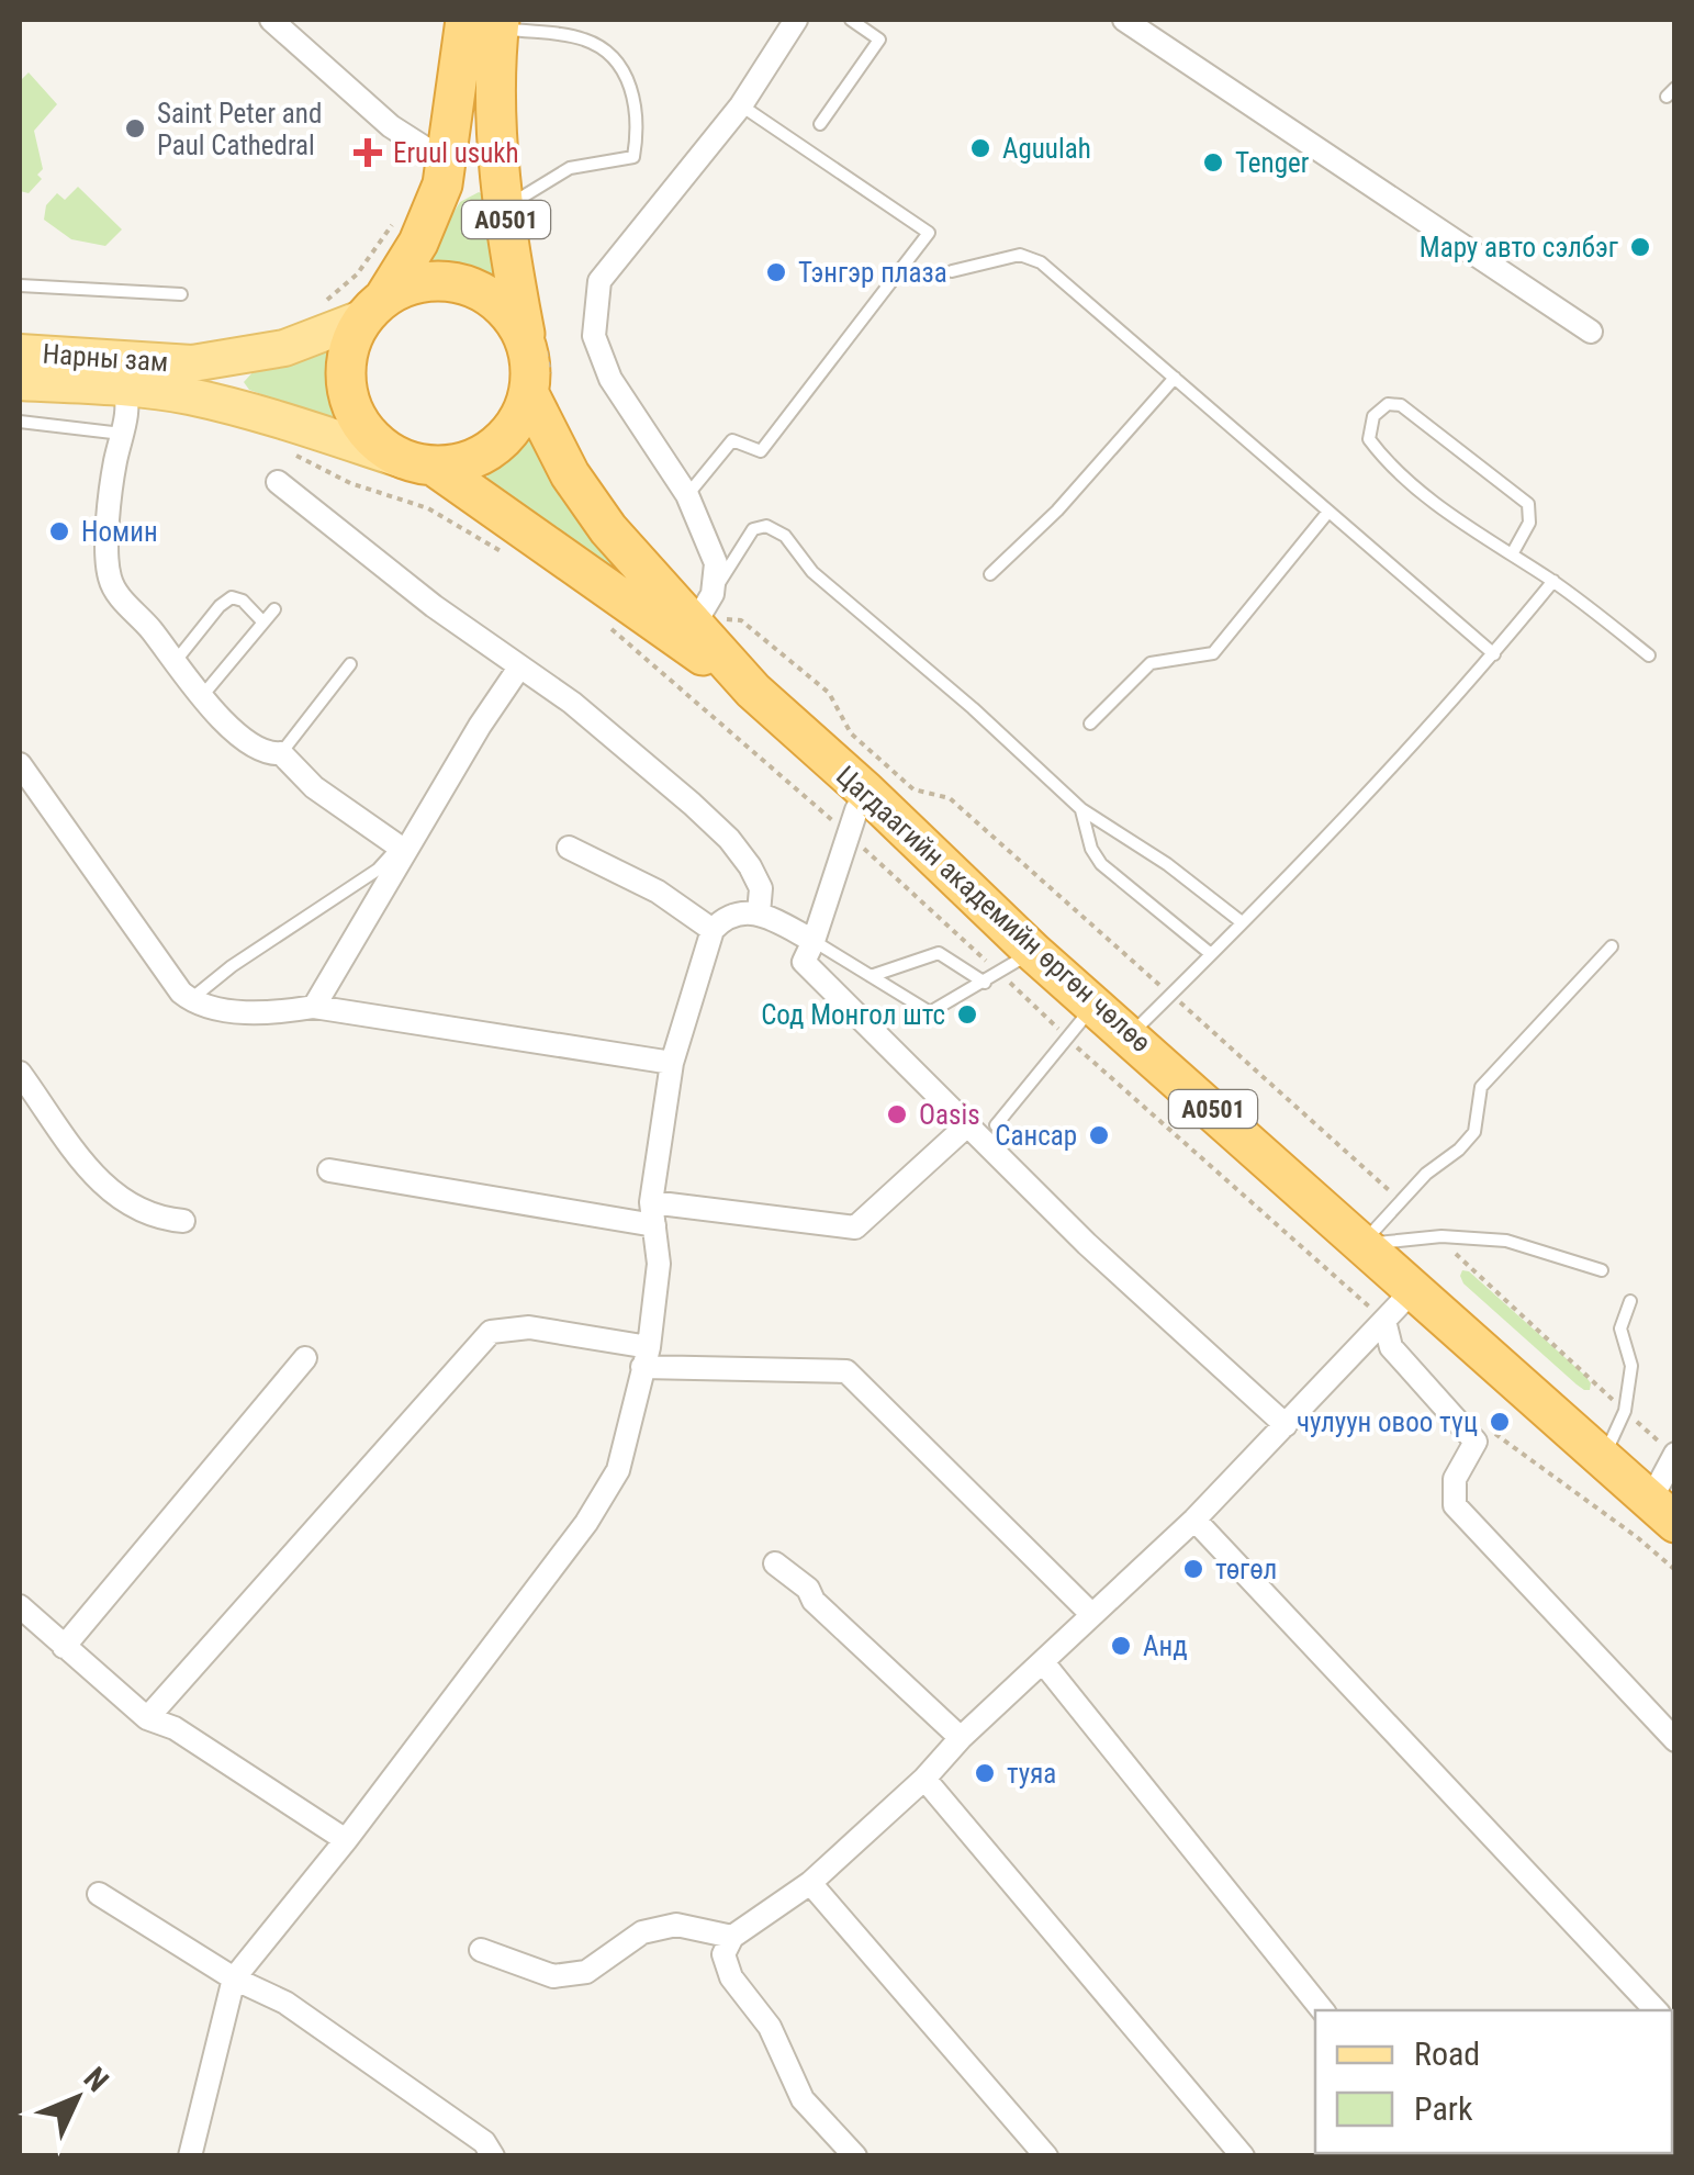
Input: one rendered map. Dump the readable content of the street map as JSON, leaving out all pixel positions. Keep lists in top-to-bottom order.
{
  "streets": {
    "highway": ["A0501", "Цагдаагийн академийн өргөн чөлөө"],
    "main road": ["Нарны зам"]
  },
  "crossings": [
    ["A0501", "Цагдаагийн академийн өргөн чөлөө"]
  ],
  "places": {
    "other": [
      "Saint Peter and Paul Cathedral",
      "Aguulah",
      "Tenger",
      "Мару авто сэлбэг",
      "Тэнгэр плаза",
      "Номин",
      "Сод Монгол штс",
      "Oasis",
      "Сансар",
      "чулуун овоо түц",
      "төгөл",
      "Анд",
      "туяа"
    ],
    "health": ["Eruul usukh"]
  },
  "legend": ["Road", "Park"],
  "north": "top right"
}
